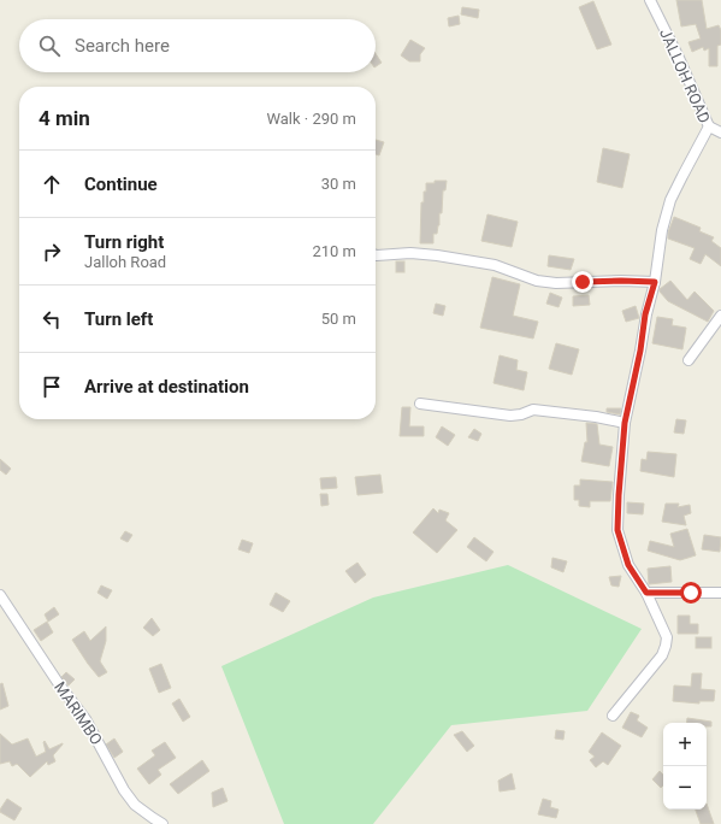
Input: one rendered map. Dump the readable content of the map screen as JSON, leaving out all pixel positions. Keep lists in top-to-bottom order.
{
  "streets": {
    "street": ["JALLOH ROAD", "MARIMBO"]
  },
  "page": {
    "search": "Search here",
    "heading": ["4 min", "Walk · 290 m"],
    "list": [
      ["Continue", "30 m"],
      ["Turn right", "Jalloh Road", "210 m"],
      ["Turn left", "50 m"],
      "Arrive at destination"
    ],
    "map_buttons": ["+", "−"]
  }
}
